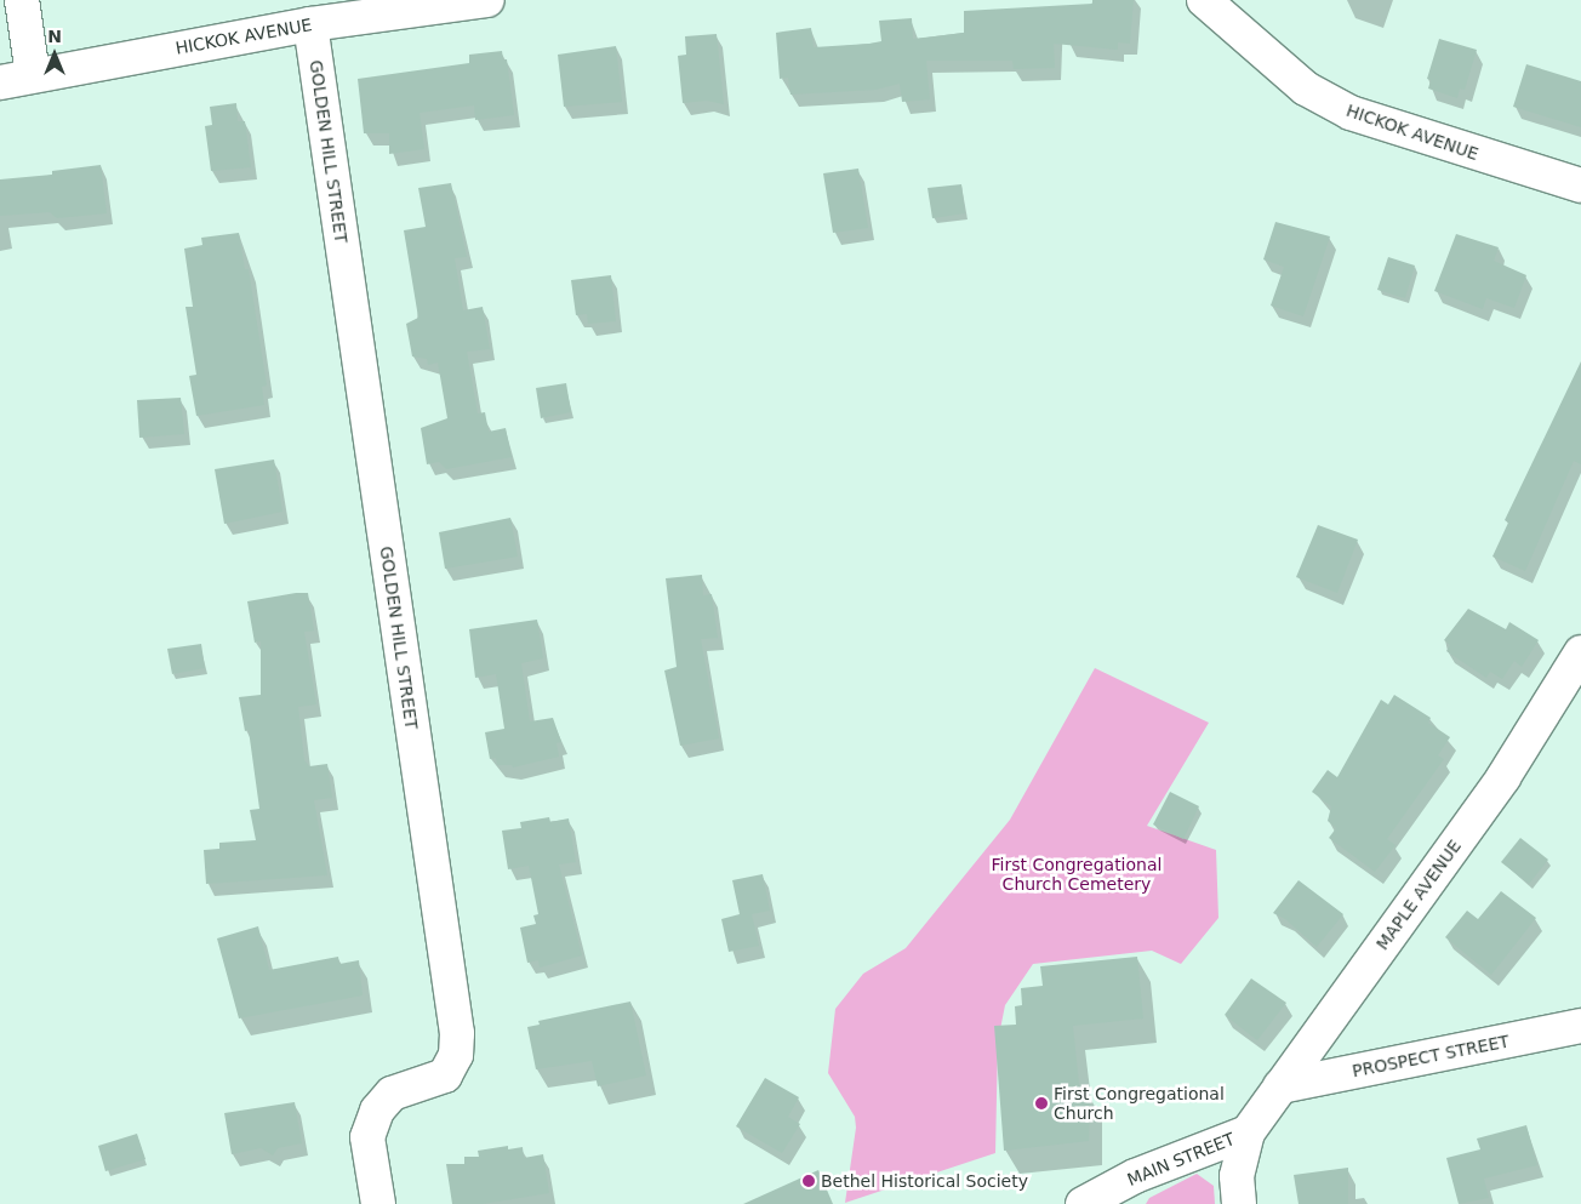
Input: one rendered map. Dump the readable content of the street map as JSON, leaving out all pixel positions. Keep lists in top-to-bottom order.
{
  "streets": {
    "street": [
      "HICKOK AVENUE",
      "GOLDEN HILL STREET",
      "MAPLE AVENUE",
      "PROSPECT STREET",
      "MAIN STREET"
    ]
  },
  "crossings": [
    ["HICKOK AVENUE", "GOLDEN HILL STREET"],
    ["MAPLE AVENUE", "PROSPECT STREET"],
    ["MAPLE AVENUE", "MAIN STREET"]
  ],
  "parks": ["First Congregational Church Cemetery"],
  "places": ["First Congregational Church", "Bethel Historical Society"],
  "north": "top"
}
